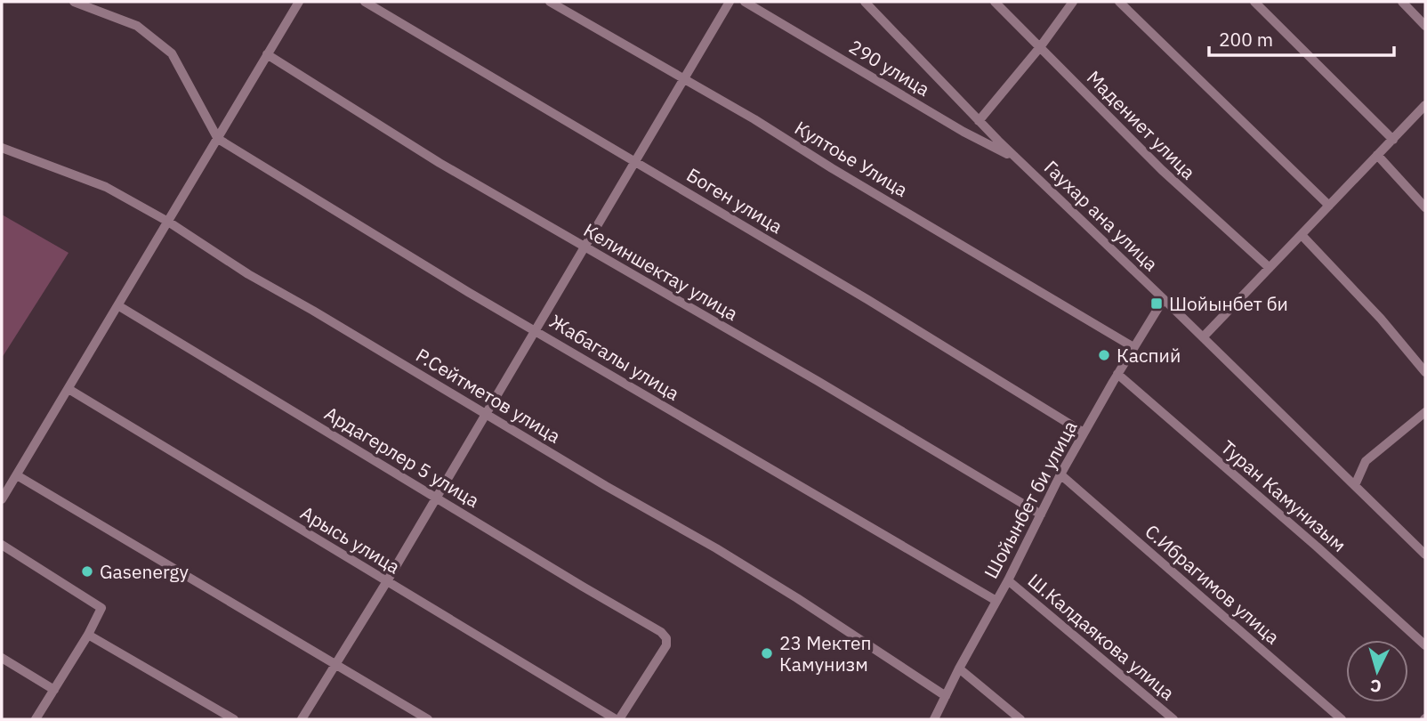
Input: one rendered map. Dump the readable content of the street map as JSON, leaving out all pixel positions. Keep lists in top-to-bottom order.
{
  "streets": {
    "street": [
      "290 улица",
      "Мадениет улица",
      "Култоье Улица",
      "Боген улица",
      "Гаухар ана улица",
      "Келиншектау улица",
      "Жабагалы улица",
      "Р.Сейтметов улица",
      "Ардагерлер 5 улица",
      "Туран Камунизым",
      "Шойынбет би улица",
      "Арысь улица",
      "С.Ибрагимов улица",
      "Ш.Калдаякова улица"
    ]
  },
  "crossings": [
    ["290 улица", "Гаухар ана улица"],
    ["Култоье Улица", "Шойынбет би улица"],
    ["Боген улица", "Шойынбет би улица"],
    ["Гаухар ана улица", "Шойынбет би улица"],
    ["Келиншектау улица", "Шойынбет би улица"],
    ["Жабагалы улица", "Шойынбет би улица"],
    ["Р.Сейтметов улица", "Шойынбет би улица"],
    ["Ардагерлер 5 улица", "Арысь улица"],
    ["Туран Камунизым", "Шойынбет би улица"],
    ["Шойынбет би улица", "С.Ибрагимов улица"],
    ["Шойынбет би улица", "Ш.Калдаякова улица"]
  ],
  "places": {
    "transit": ["Шойынбет би"],
    "other": ["Каспий", "Gasenergy", "23 Мектеп Камунизм"]
  },
  "scale_bar": "200 m",
  "north": "bottom"
}
